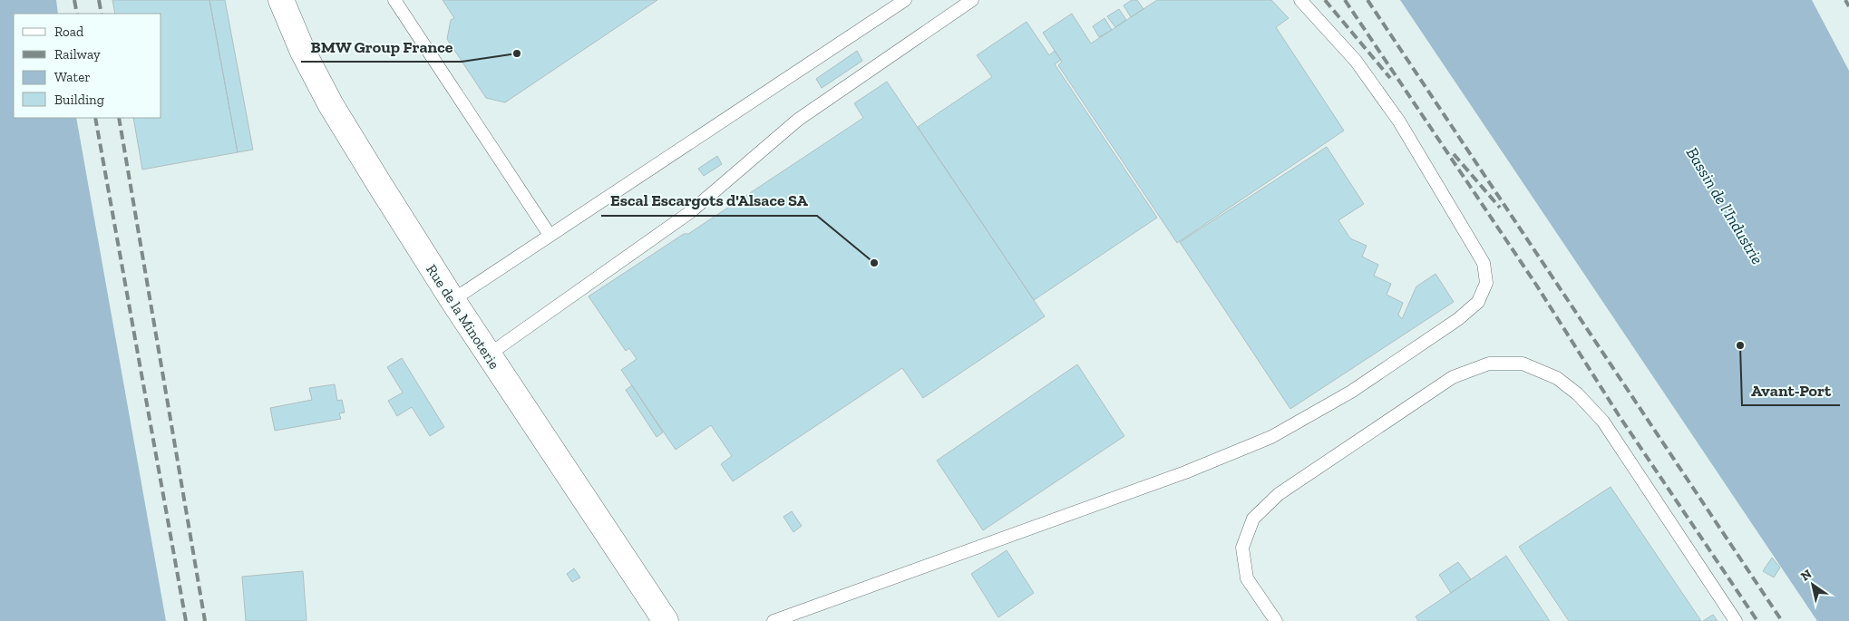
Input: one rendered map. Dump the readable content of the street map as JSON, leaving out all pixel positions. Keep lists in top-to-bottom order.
{
  "streets": {
    "street": ["Rue de la Minoterie"]
  },
  "water": ["Bassin de l'Industrie"],
  "places": ["BMW Group France", "Escal Escargots d'Alsace SA", "Avant-Port"],
  "legend": [
    "Road",
    "Railway",
    "Water",
    "Building"
  ],
  "north": "top left"
}
